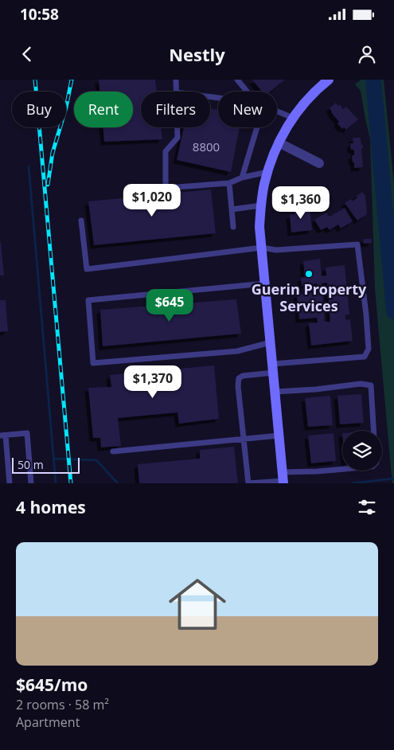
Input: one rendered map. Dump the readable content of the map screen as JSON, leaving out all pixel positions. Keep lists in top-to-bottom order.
{
  "places": ["Guerin Property Services"],
  "house_numbers": ["8800"],
  "scale_bar": "50 m",
  "page": {
    "status": "10:58",
    "header": "Nestly",
    "chip": [
      "Buy",
      "Rent",
      "Filters",
      "New"
    ],
    "price": [
      "$1,020",
      "$1,360",
      "$645",
      "$1,370"
    ],
    "scale": "50 m",
    "heading": "4 homes",
    "list": [
      {
        "name": "$645/mo",
        "note": "2 rooms · 58 m² · Apartment"
      }
    ]
  }
}
